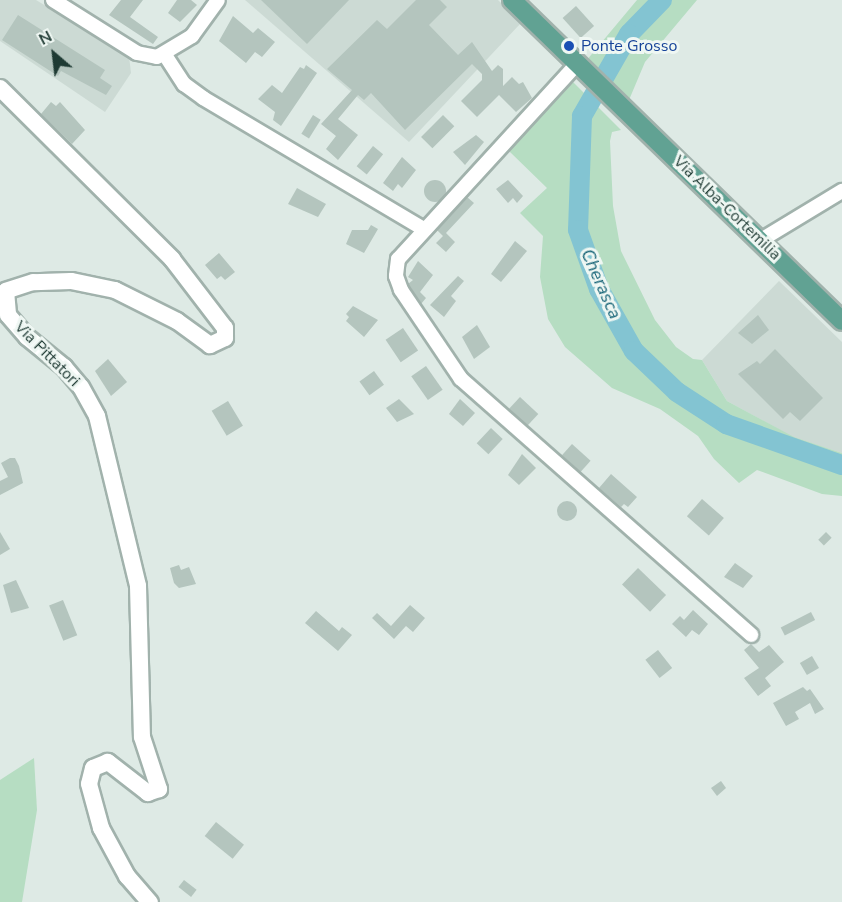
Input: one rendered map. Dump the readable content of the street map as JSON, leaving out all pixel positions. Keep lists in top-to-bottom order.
{
  "streets": {
    "main road": ["Via Alba-Cortemilia"],
    "street": ["Via Pittatori"]
  },
  "water": ["Cherasca"],
  "places": ["Ponte Grosso"],
  "north": "top left"
}
